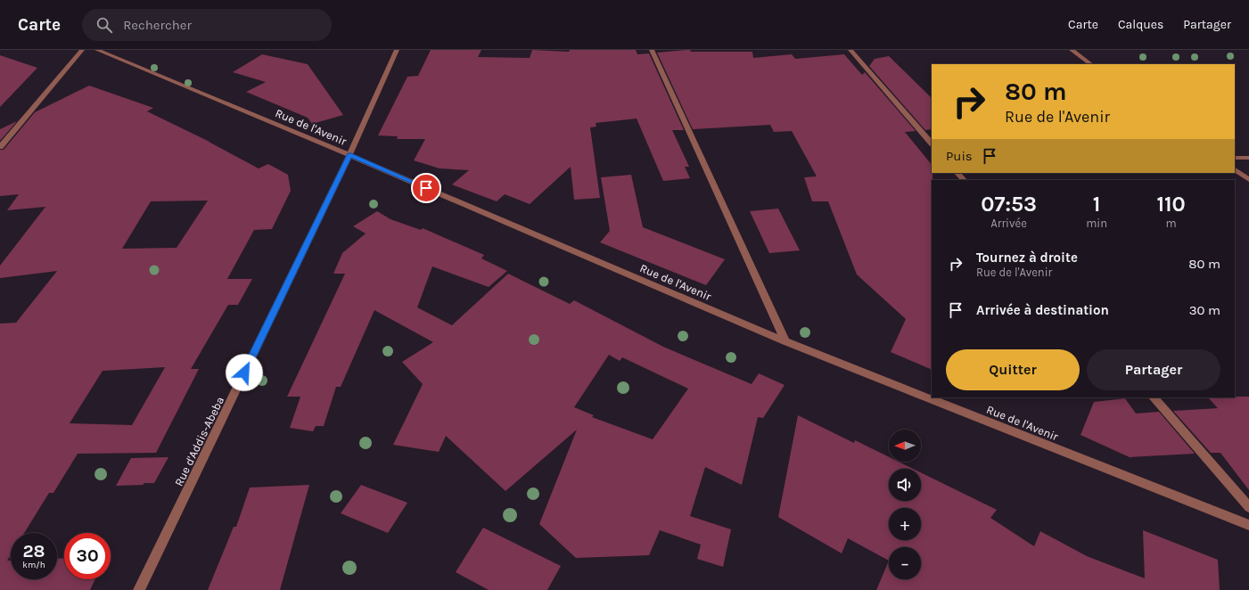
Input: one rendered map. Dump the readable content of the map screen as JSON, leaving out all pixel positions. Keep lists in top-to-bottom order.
{
  "streets": {
    "street": ["Rue de l'Avenir", "Rue d'Addis-Abeba"]
  },
  "crossings": [
    ["Rue de l'Avenir", "Rue d'Addis-Abeba"]
  ],
  "north": "left",
  "page": {
    "header": "Carte",
    "search": "Rechercher",
    "nav": ["Carte", "Calques", "Partager"],
    "turn": ["80 m", "Rue de l'Avenir"],
    "then": "Puis",
    "eta": [
      "07:53",
      "Arrivée",
      "1",
      "min",
      "110",
      "m"
    ],
    "list": [
      {
        "name": "Tournez à droite",
        "note": "Rue de l'Avenir",
        "value": "80 m"
      },
      {
        "name": "Arrivée à destination",
        "value": "30 m"
      }
    ],
    "buttons": ["Quitter", "Partager"],
    "map_buttons": ["+", "−"],
    "speed": "28 km/h",
    "limit": "30"
  }
}
